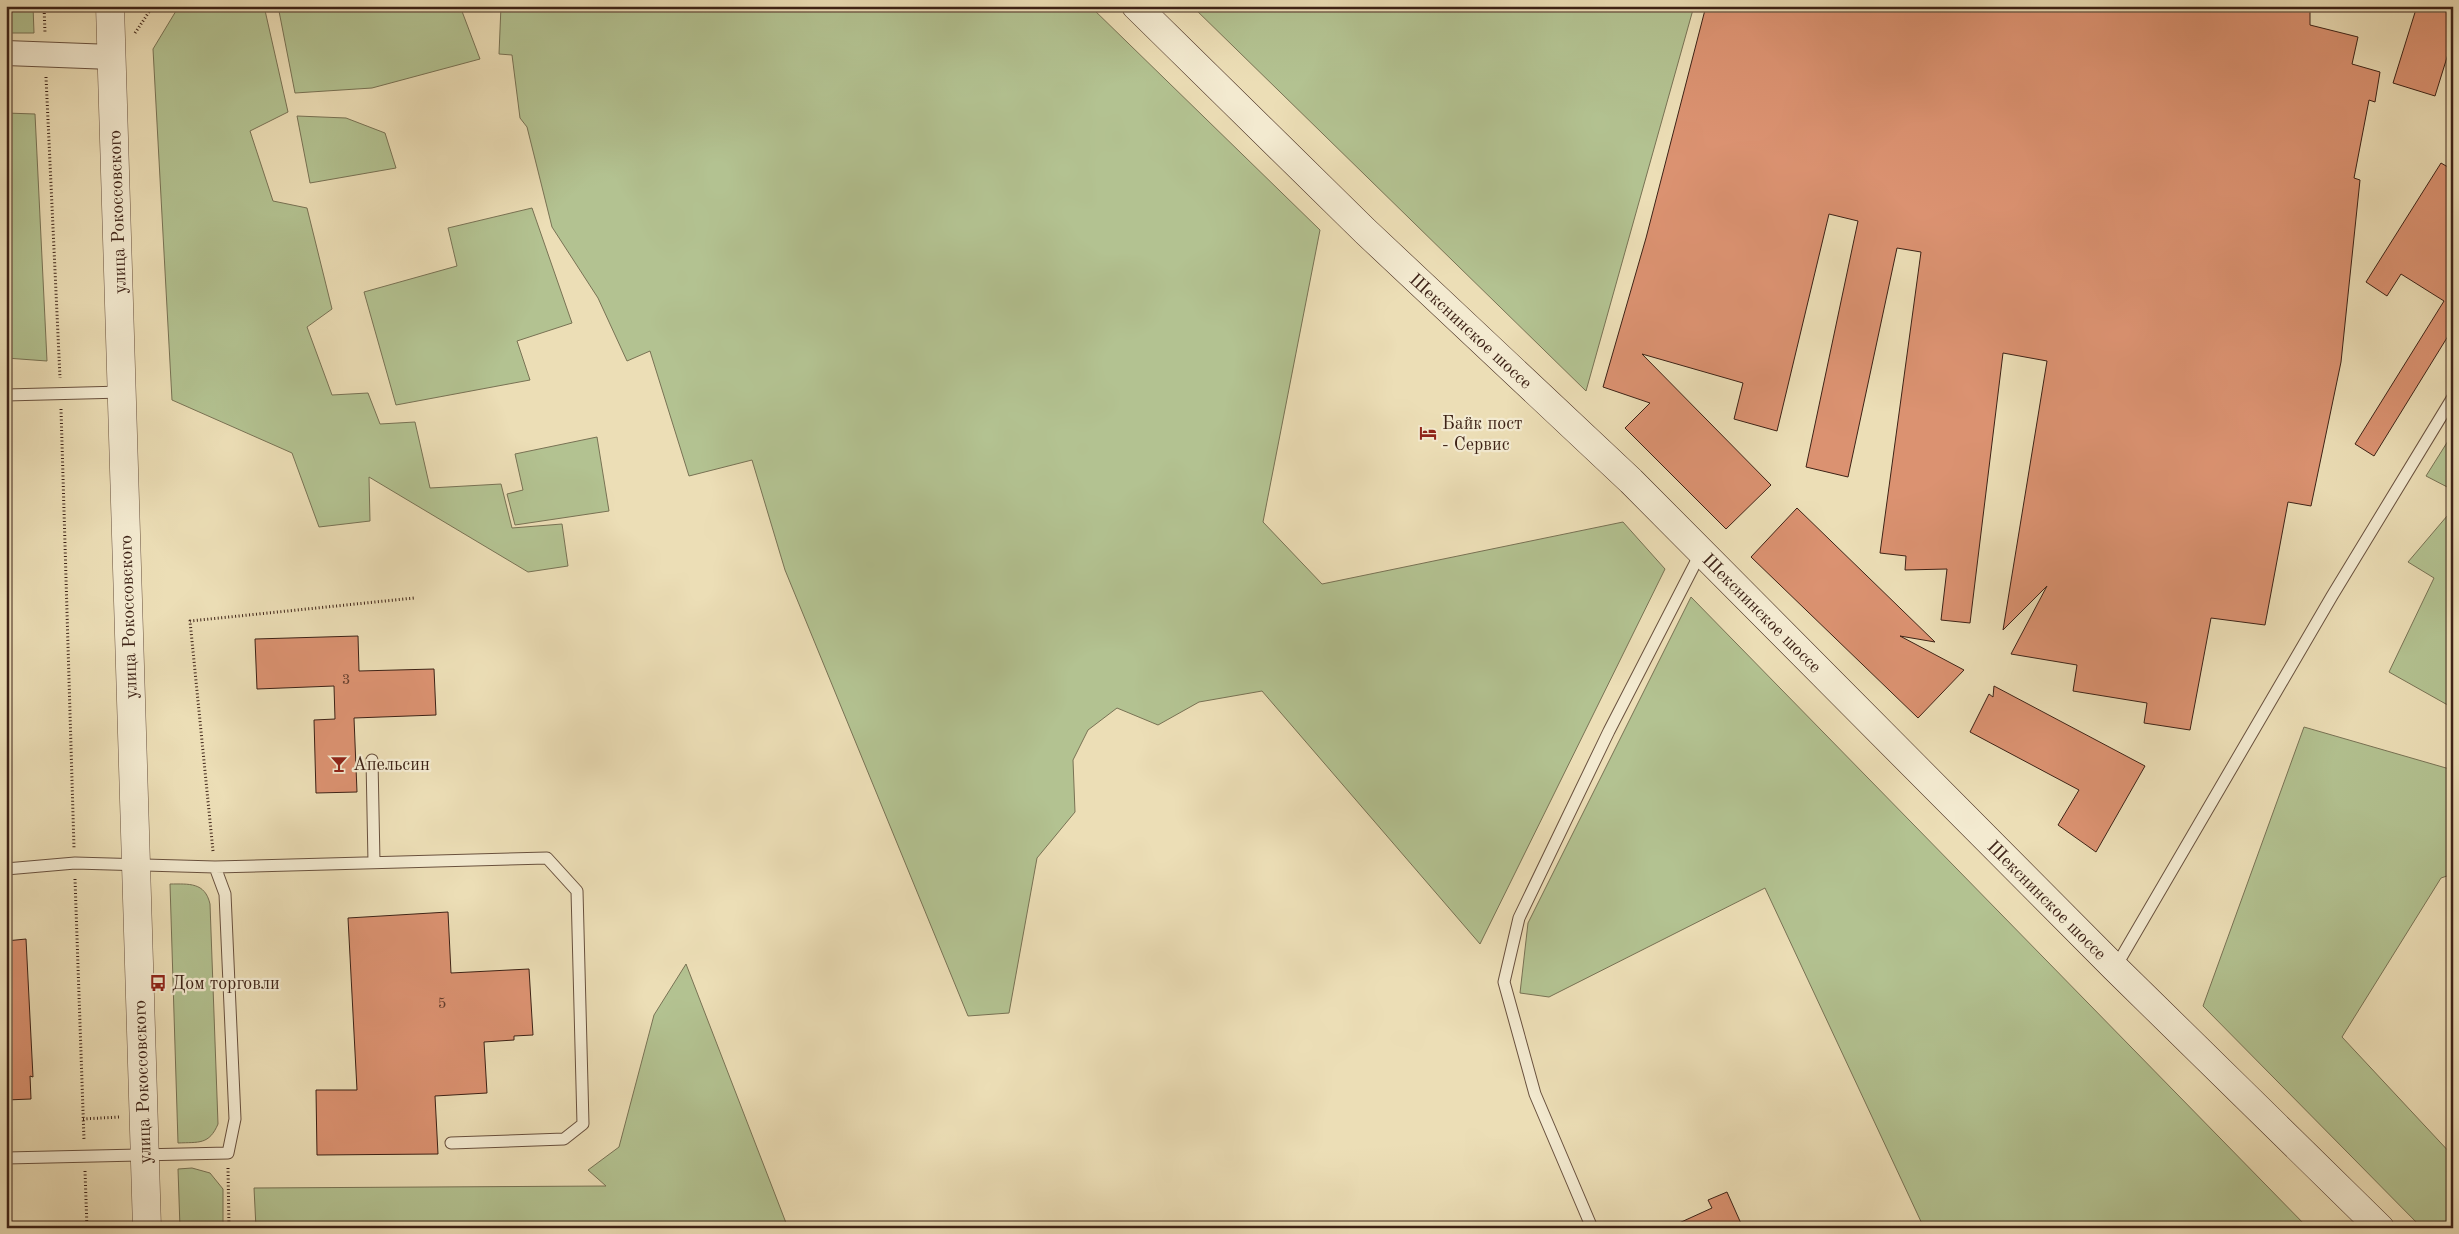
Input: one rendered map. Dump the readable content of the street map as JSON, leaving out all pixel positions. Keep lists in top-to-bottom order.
{
  "streets": {
    "main road": ["улица Рокоссовского", "Шекснинское шоссе"]
  },
  "places": {
    "hotel": ["Байк пост - Сервис"],
    "bar": ["Апельсин"],
    "bus stop": ["Дом торговли"]
  },
  "house_numbers": ["3", "5"]
}
